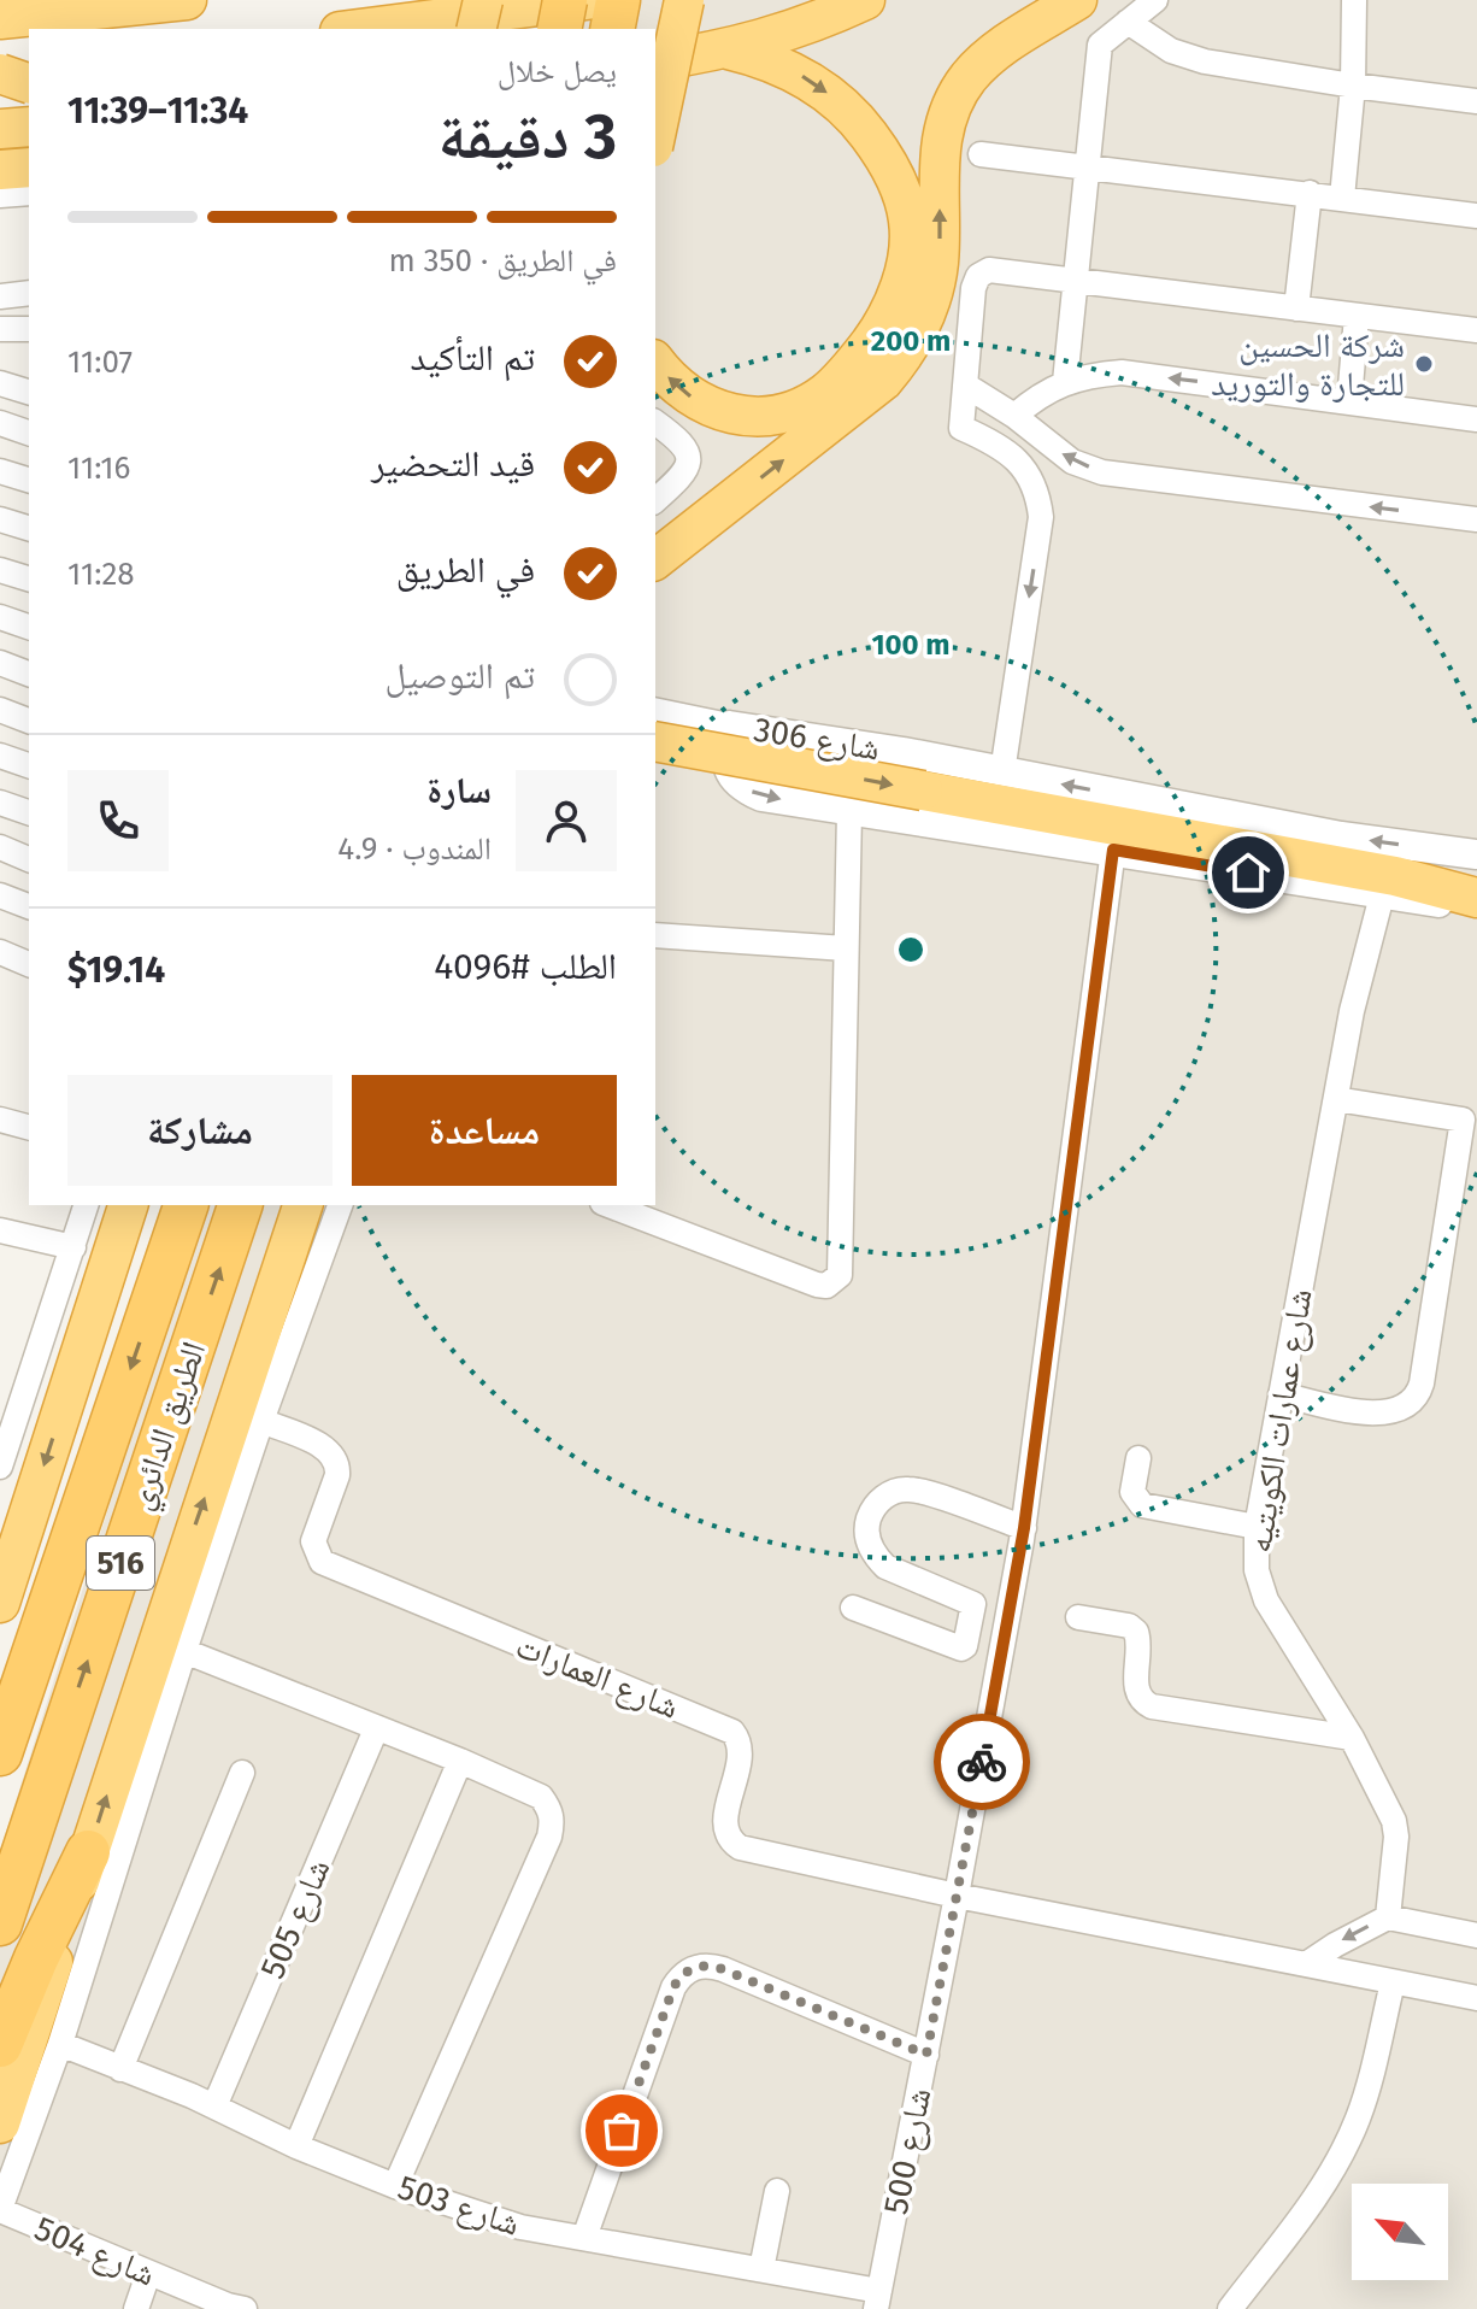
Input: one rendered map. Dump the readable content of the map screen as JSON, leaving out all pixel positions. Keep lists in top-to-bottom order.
{
  "streets": {
    "highway": ["الطريق الدائري", "516"],
    "street": [
      "شارع 306",
      "شارع عمارات الكويتيه",
      "شارع العمارات",
      "شارع 505",
      "شارع 500",
      "شارع 503",
      "شارع 504"
    ]
  },
  "crossings": [
    ["شارع 306", "شارع عمارات الكويتيه"],
    ["شارع 306", "شارع 500"],
    ["شارع العمارات", "شارع 500"],
    ["شارع 505", "شارع 503"],
    ["شارع 500", "شارع 503"]
  ],
  "places": ["شركة الحسين للتجارة والتوريد"],
  "north": "top left",
  "page": {
    "heading": ["3 دقيقة", "يصل خلال", "11:34–11:39"],
    "panel": [
      "سارة",
      "المندوب · 4.9",
      "الطلب #4096",
      "$19.14"
    ],
    "bar": "في الطريق · 350 m",
    "list": [
      ["تم التأكيد", "11:07"],
      ["قيد التحضير", "11:16"],
      ["في الطريق", "11:28"],
      "تم التوصيل"
    ],
    "buttons": ["مساعدة", "مشاركة"]
  },
  "rings": ["200 m", "100 m"]
}
